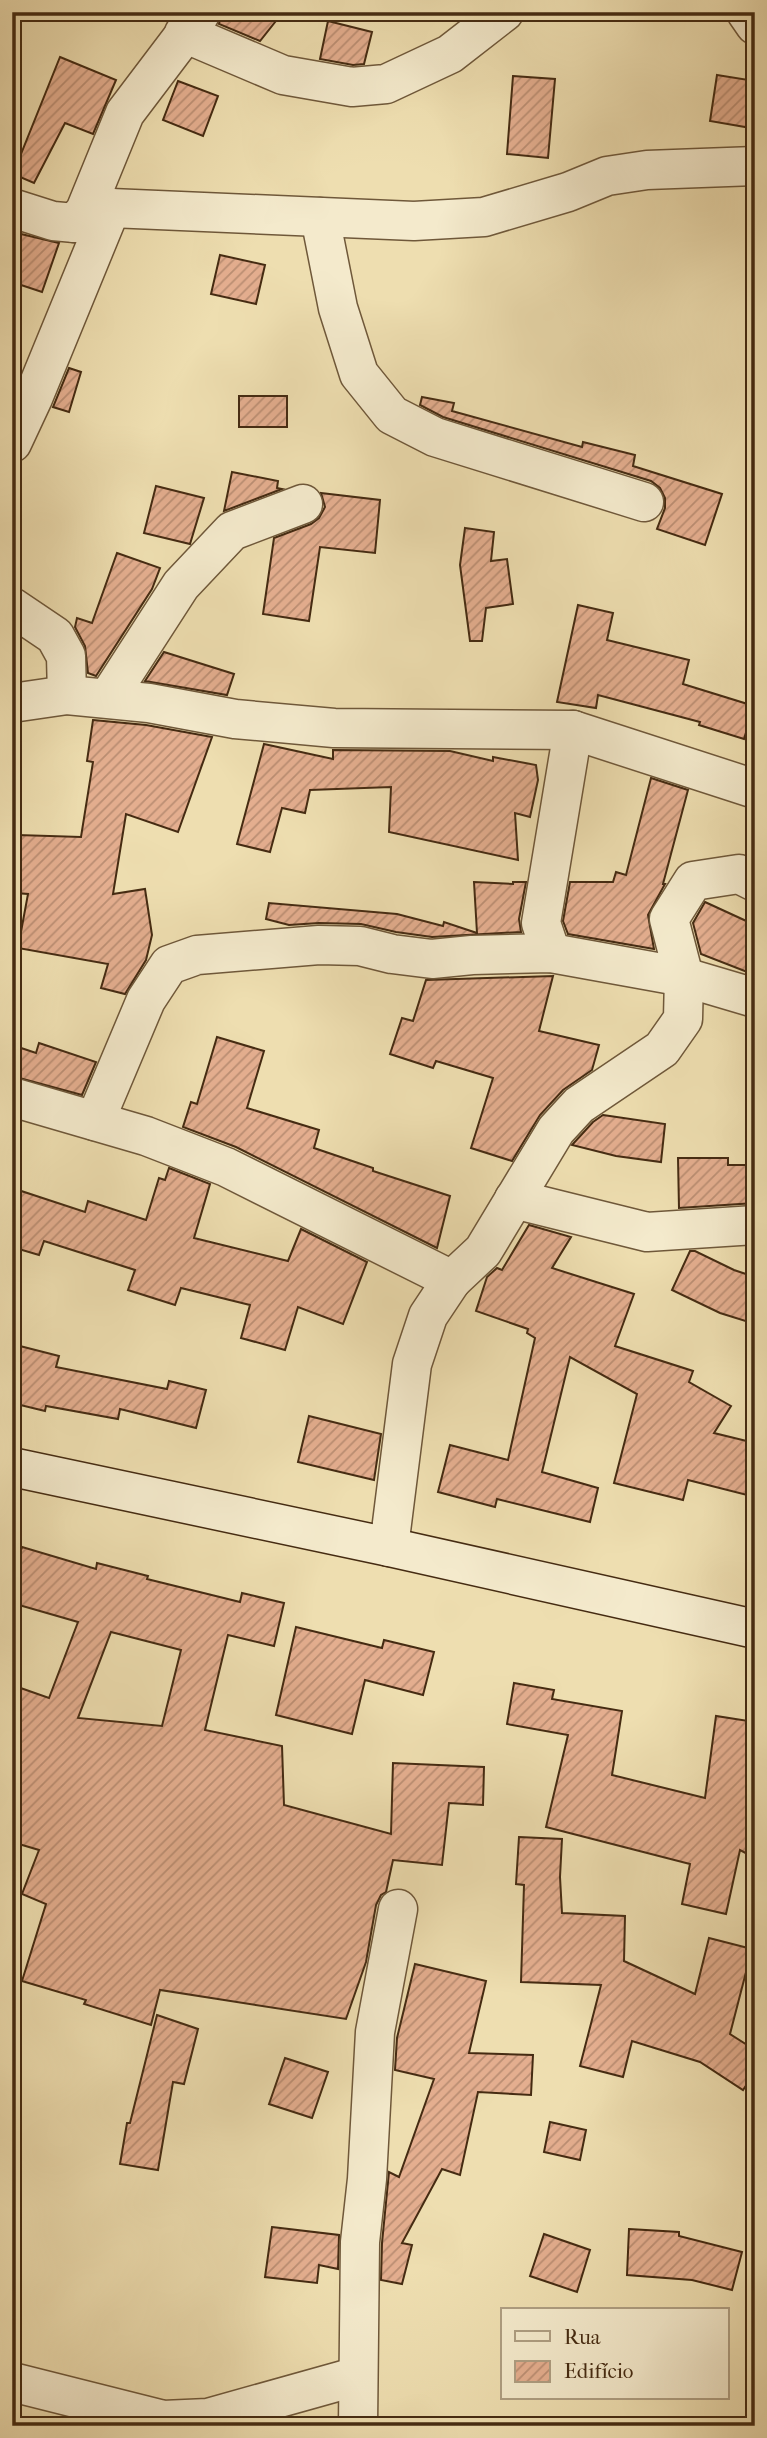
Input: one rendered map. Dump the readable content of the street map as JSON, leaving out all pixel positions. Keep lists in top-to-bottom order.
{
  "legend": ["Rua", "Edifício"]
}
